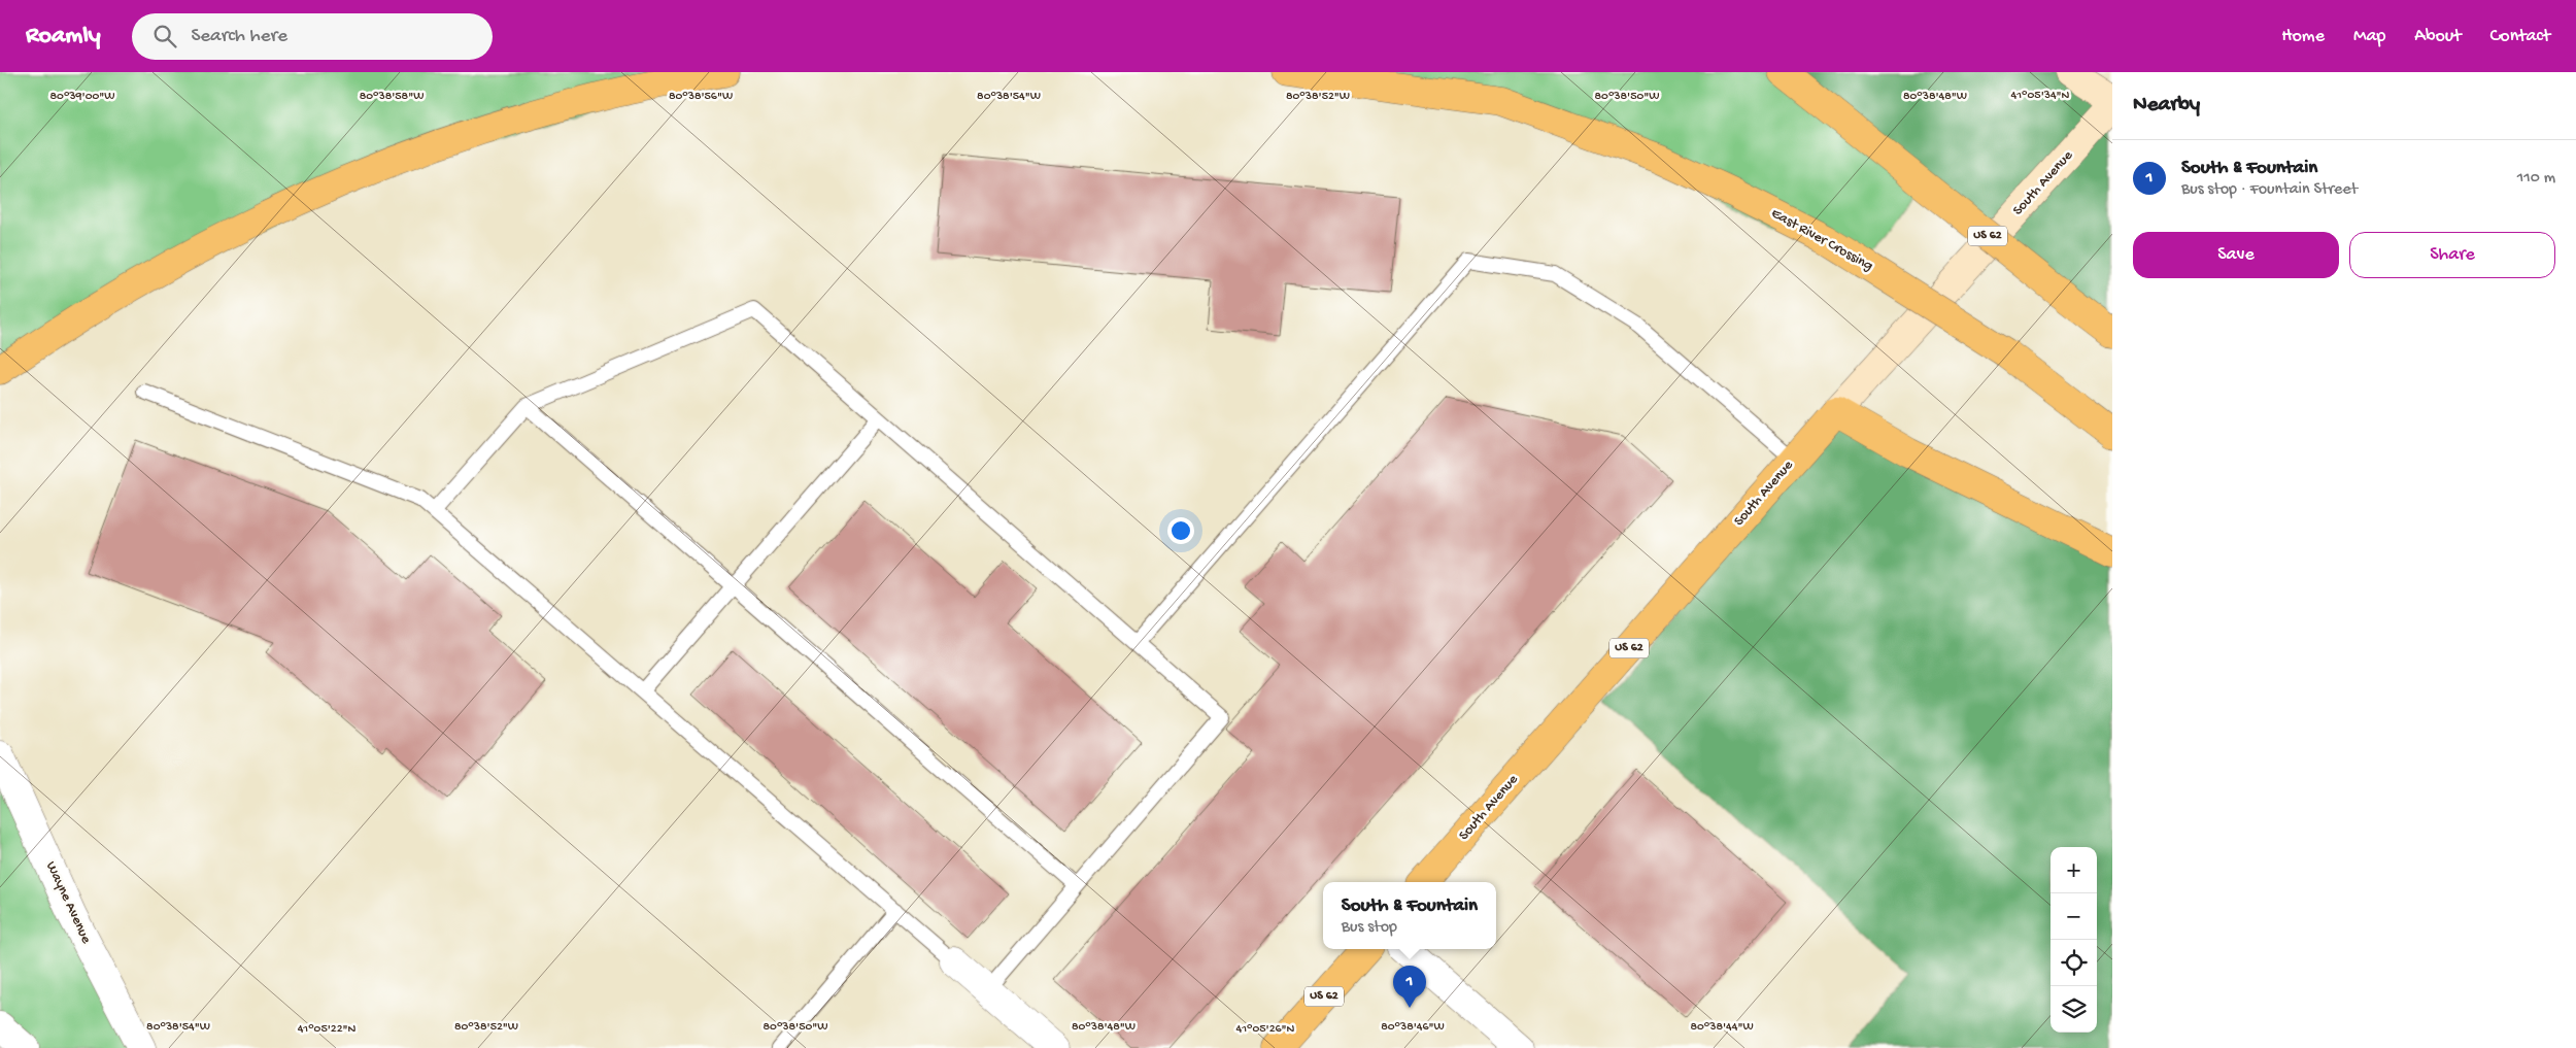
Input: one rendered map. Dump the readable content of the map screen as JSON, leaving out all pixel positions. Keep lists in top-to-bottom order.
{
  "streets": {
    "main road": ["South Avenue", "US 62", "East River Crossing"],
    "street": ["Wayne Avenue"]
  },
  "page": {
    "header": "Roamly",
    "search": "Search here",
    "nav": [
      "Home",
      "Map",
      "About",
      "Contact"
    ],
    "heading": "Nearby",
    "list": [
      {
        "mark": "1",
        "name": "South & Fountain",
        "note": "Bus stop · Fountain Street",
        "value": "110 m"
      }
    ],
    "buttons": ["Save", "Share"],
    "map_buttons": ["+", "−"],
    "popup": ["South & Fountain", "Bus stop"],
    "pins": "1"
  },
  "coordinates": [
    "41°05'34\"N",
    "80°39'00\"W",
    "80°38'56\"W",
    "80°38'54\"W",
    "80°38'52\"W",
    "80°38'50\"W",
    "80°38'48\"W",
    "80°38'58\"W",
    "80°38'46\"W",
    "80°38'44\"W",
    "41°05'22\"N",
    "41°05'26\"N"
  ]
}
